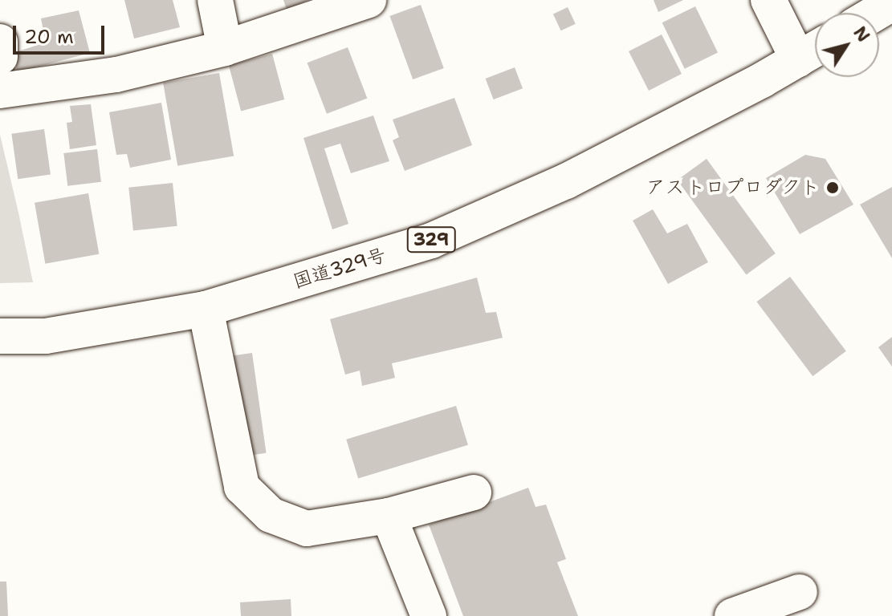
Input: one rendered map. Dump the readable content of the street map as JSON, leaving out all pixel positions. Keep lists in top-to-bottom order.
{
  "streets": {
    "main road": ["329", "国道329号"]
  },
  "places": ["アストロプロダクト"],
  "scale_bar": "20 m",
  "north": "top right"
}
